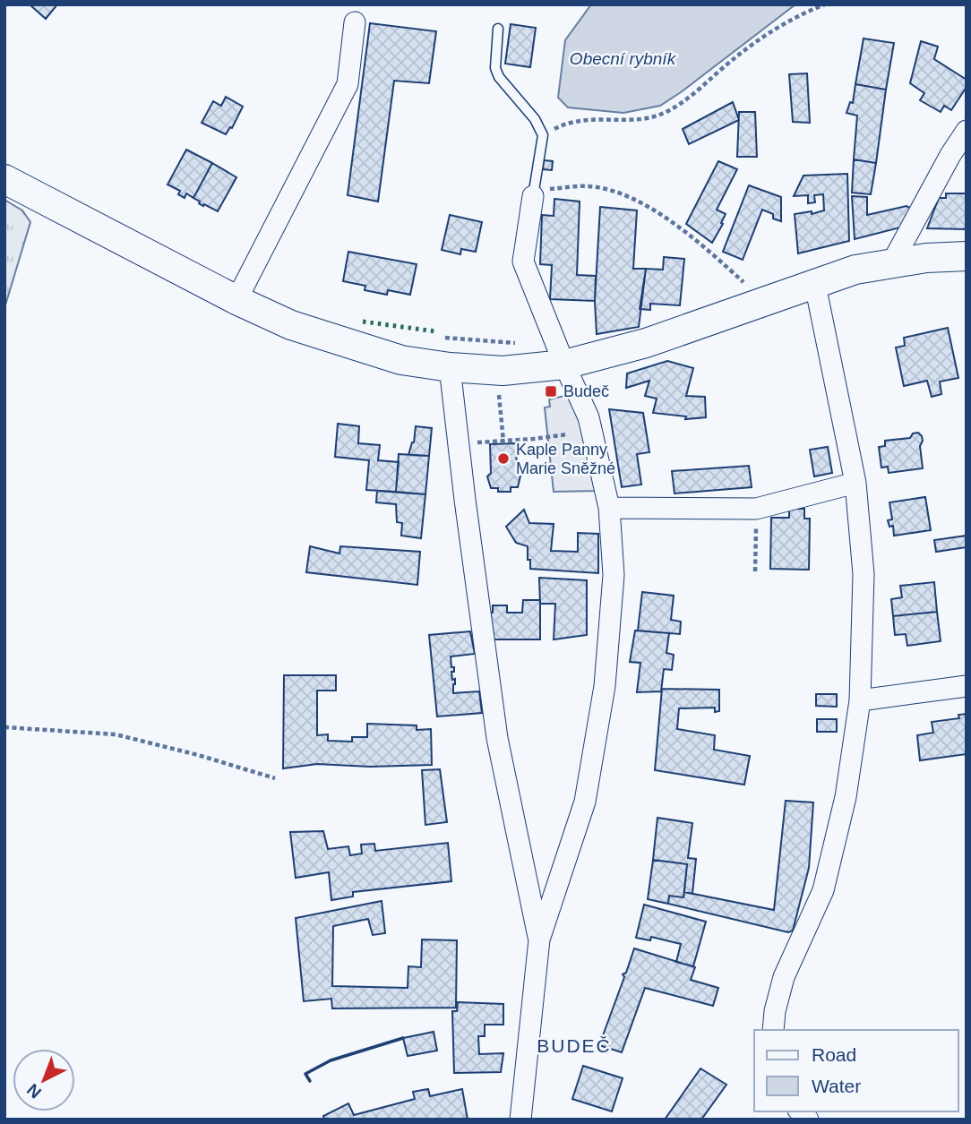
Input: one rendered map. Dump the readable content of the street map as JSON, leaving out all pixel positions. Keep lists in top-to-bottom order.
{
  "districts": ["BUDEČ"],
  "water": ["Obecní rybník"],
  "places": {
    "transit": ["Budeč"],
    "other": ["Kaple Panny Marie Sněžné"]
  },
  "legend": ["Road", "Water"],
  "north": "bottom left"
}
